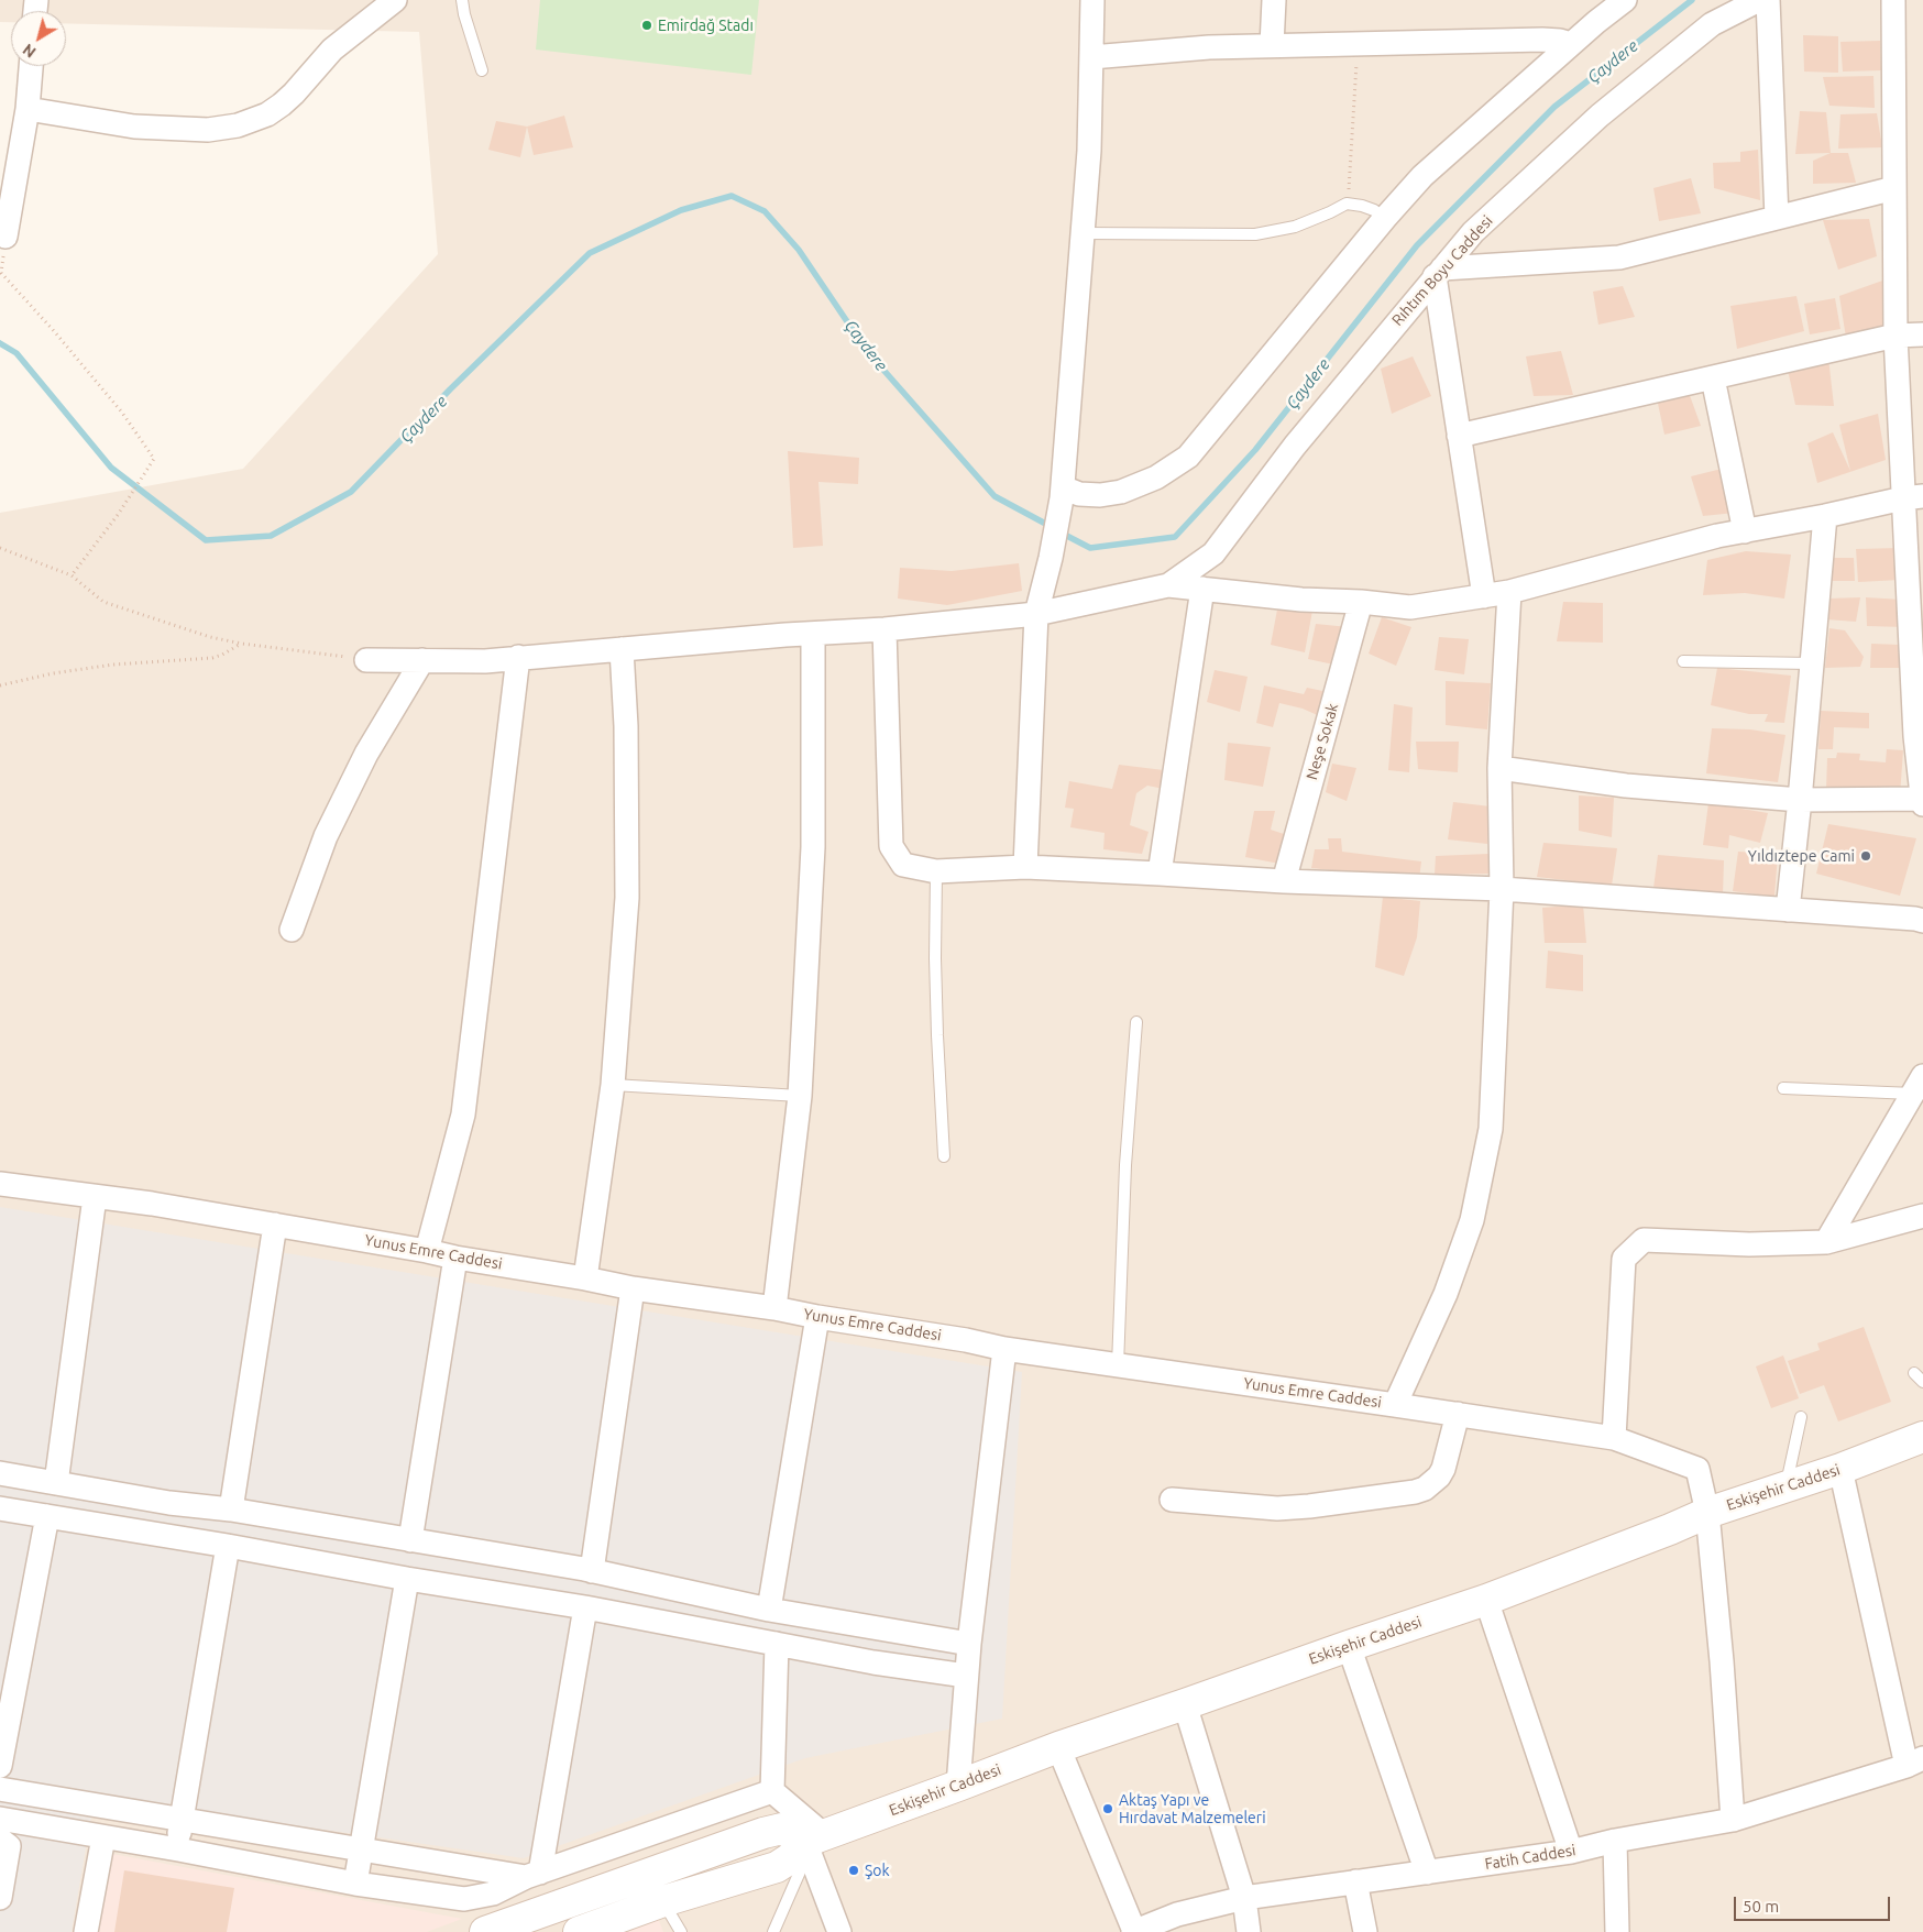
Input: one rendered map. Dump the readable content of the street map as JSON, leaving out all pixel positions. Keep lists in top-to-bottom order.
{
  "streets": {
    "main road": ["Eskişehir Caddesi"],
    "street": [
      "Rıhtım Boyu Caddesi",
      "Neşe Sokak",
      "Yunus Emre Caddesi",
      "Fatih Caddesi"
    ]
  },
  "crossings": [
    ["Yunus Emre Caddesi", "Eskişehir Caddesi"]
  ],
  "water": ["Çaydere"],
  "places": [
    "Emirdağ Stadı",
    "Yıldıztepe Cami",
    "Aktaş Yapı ve Hırdavat Malzemeleri",
    "Şok"
  ],
  "scale_bar": "50 m",
  "north": "bottom left"
}
